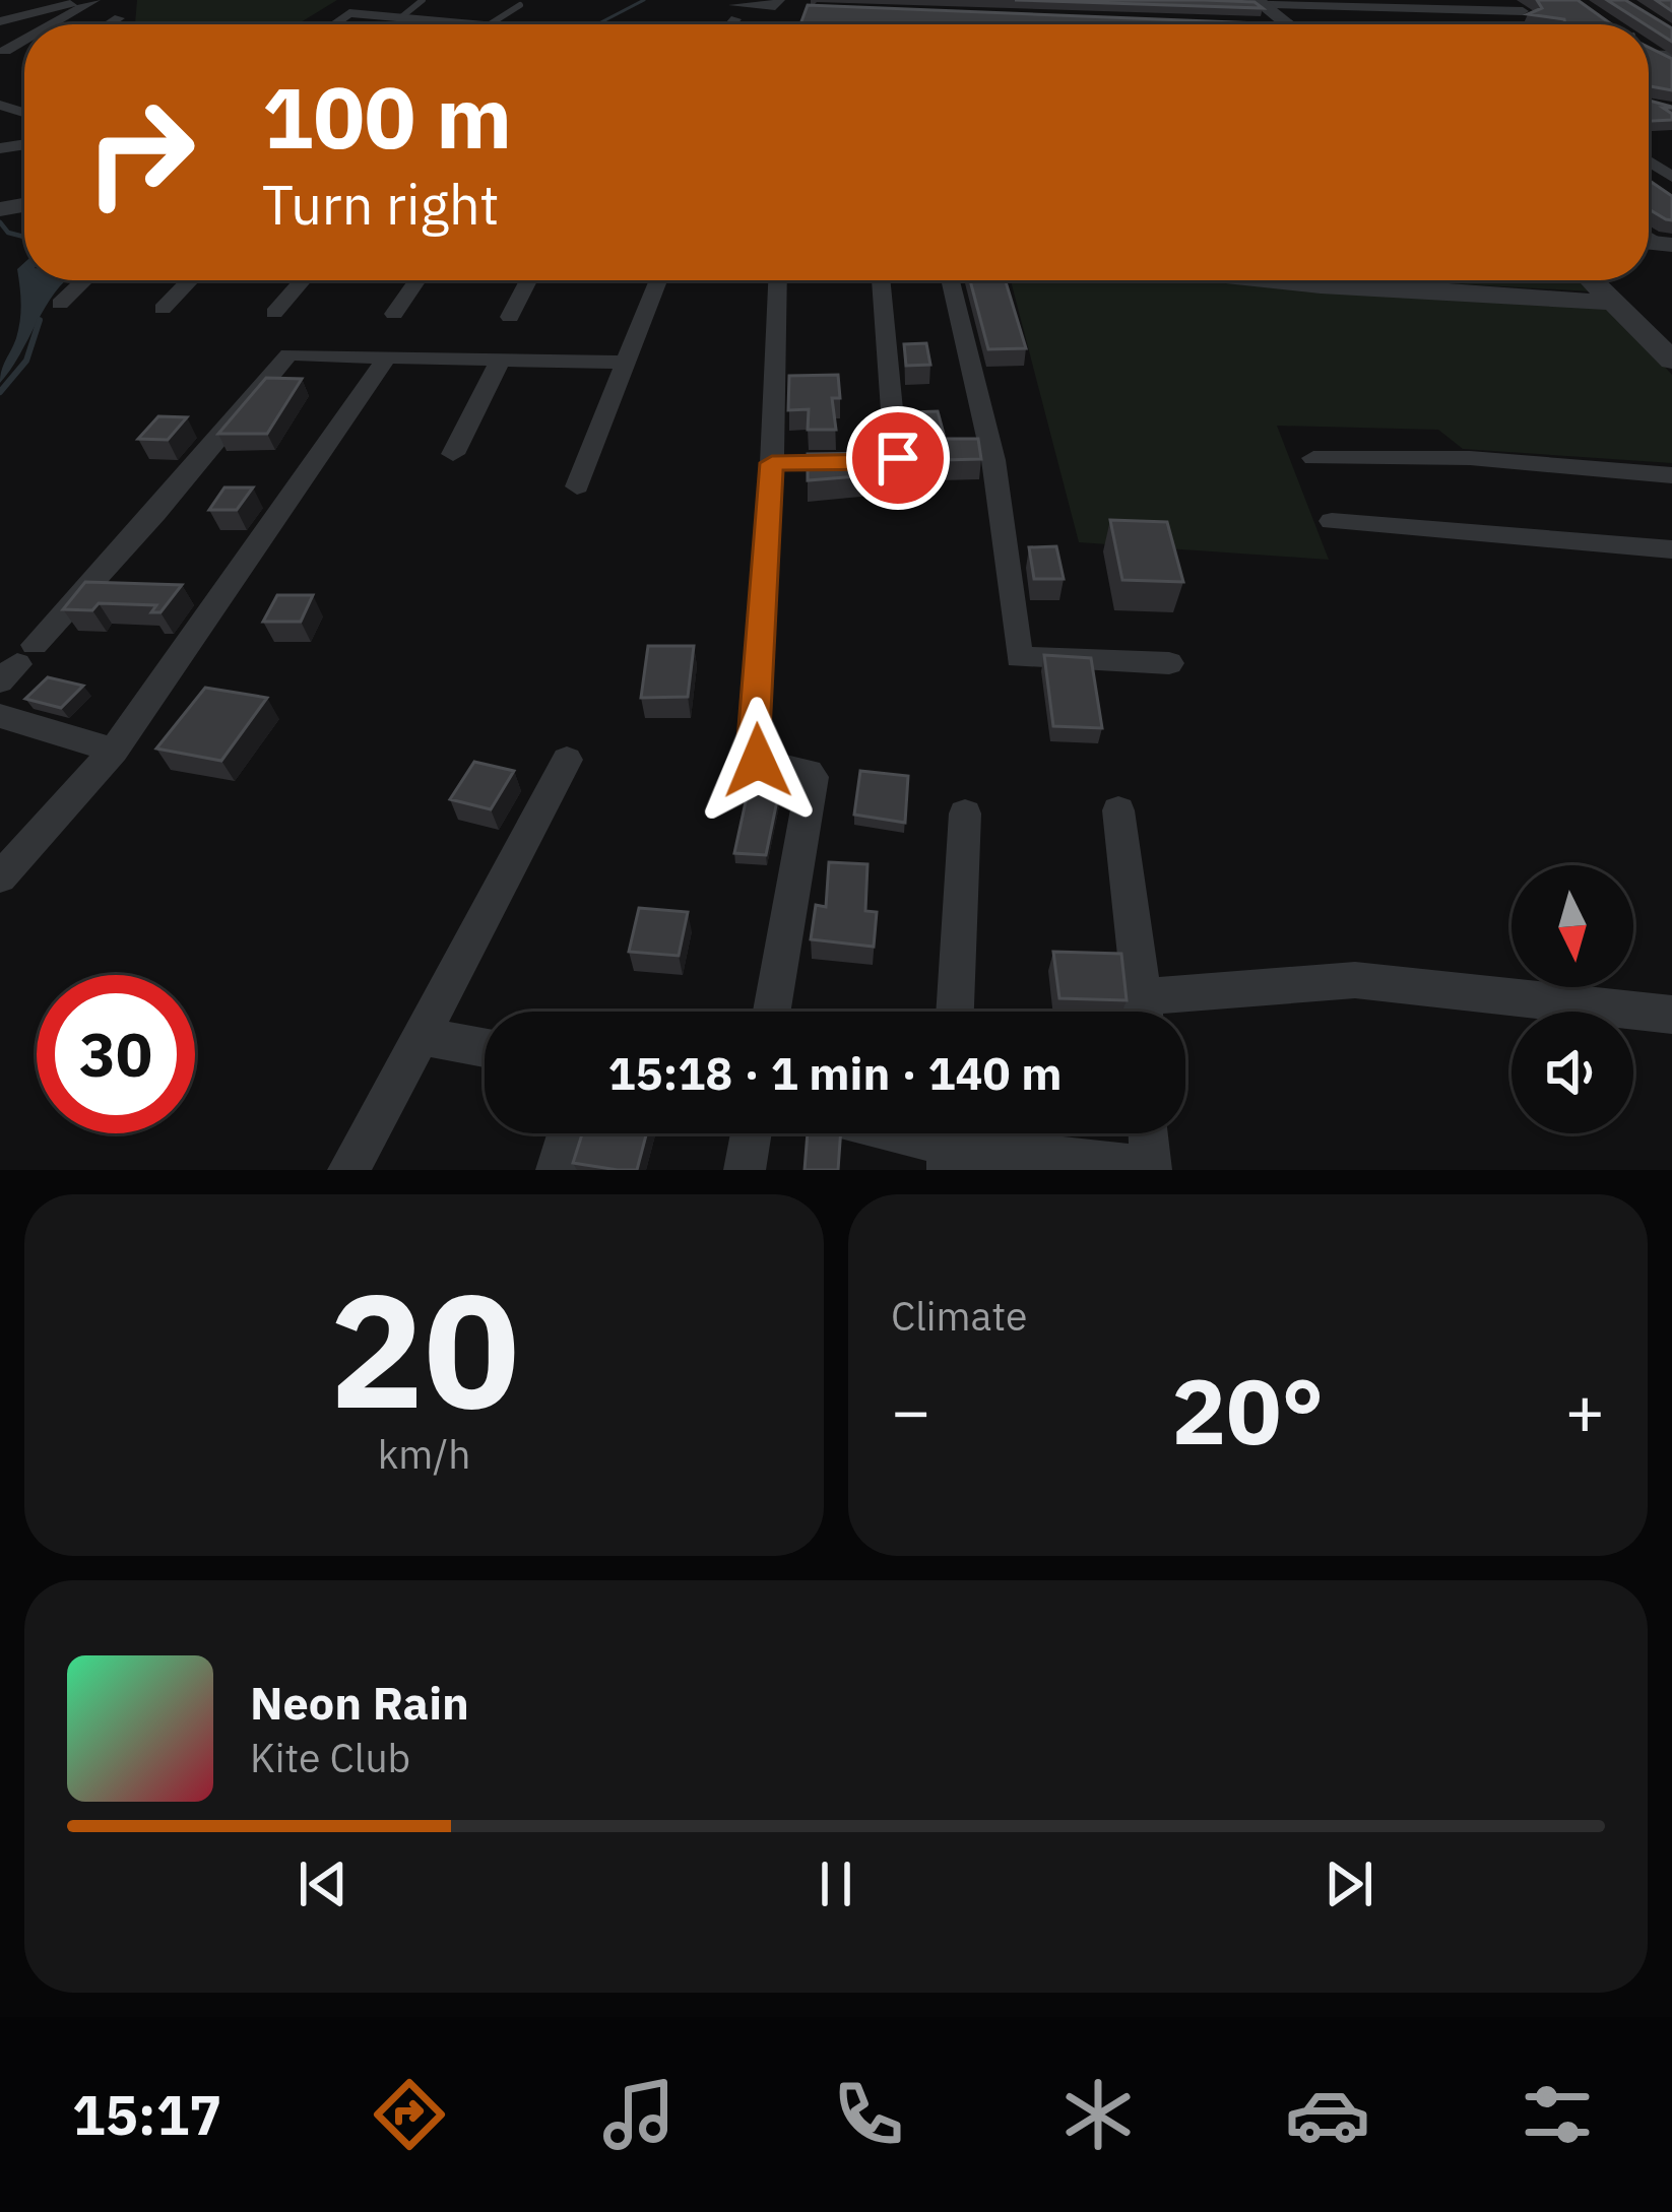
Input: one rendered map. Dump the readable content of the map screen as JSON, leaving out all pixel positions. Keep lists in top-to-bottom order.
{
  "north": "bottom",
  "page": {
    "turn": ["100 m", "Turn right"],
    "limit": "30",
    "trip": "15:18 · 1 min · 140 m",
    "tile": [
      ["20", "km/h"],
      "Climate"
    ],
    "heat": ["−", "20°", "+"],
    "song": ["Neon Rain", "Kite Club"],
    "tabs": "15:17"
  }
}
